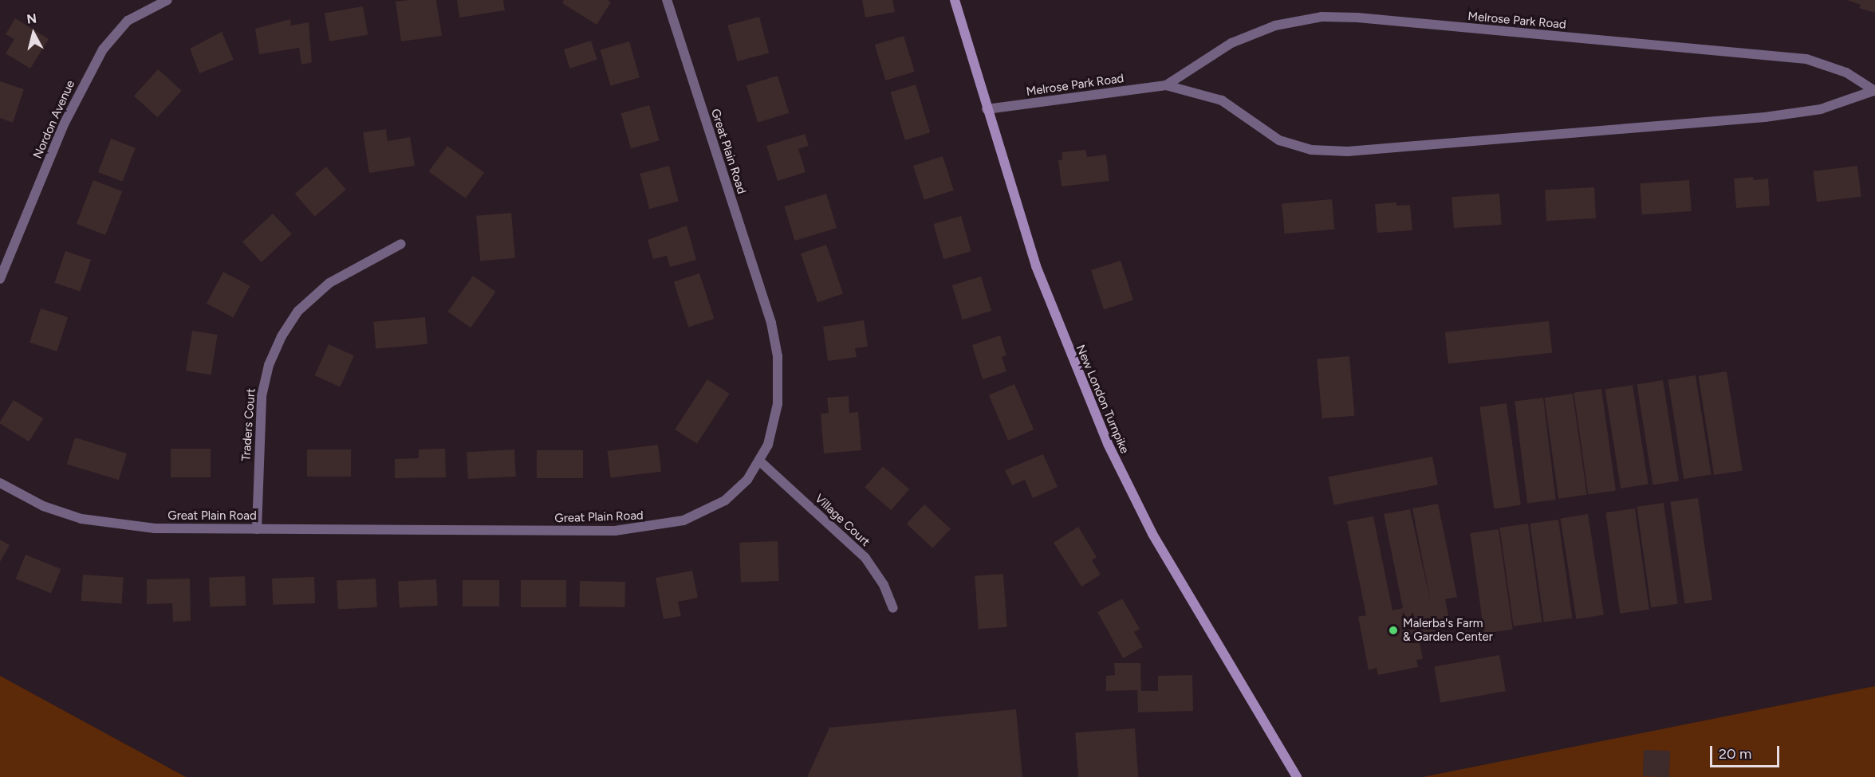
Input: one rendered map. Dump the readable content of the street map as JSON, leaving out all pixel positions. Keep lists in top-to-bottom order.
{
  "streets": {
    "main road": ["New London Turnpike"],
    "street": [
      "Melrose Park Road",
      "Nordon Avenue",
      "Great Plain Road",
      "Traders Court",
      "Village Court"
    ]
  },
  "crossings": [
    ["Melrose Park Road", "New London Turnpike"],
    ["Great Plain Road", "Traders Court"],
    ["Great Plain Road", "Village Court"]
  ],
  "places": ["Malerba's Farm & Garden Center"],
  "scale_bar": "20 m",
  "north": "top"
}
